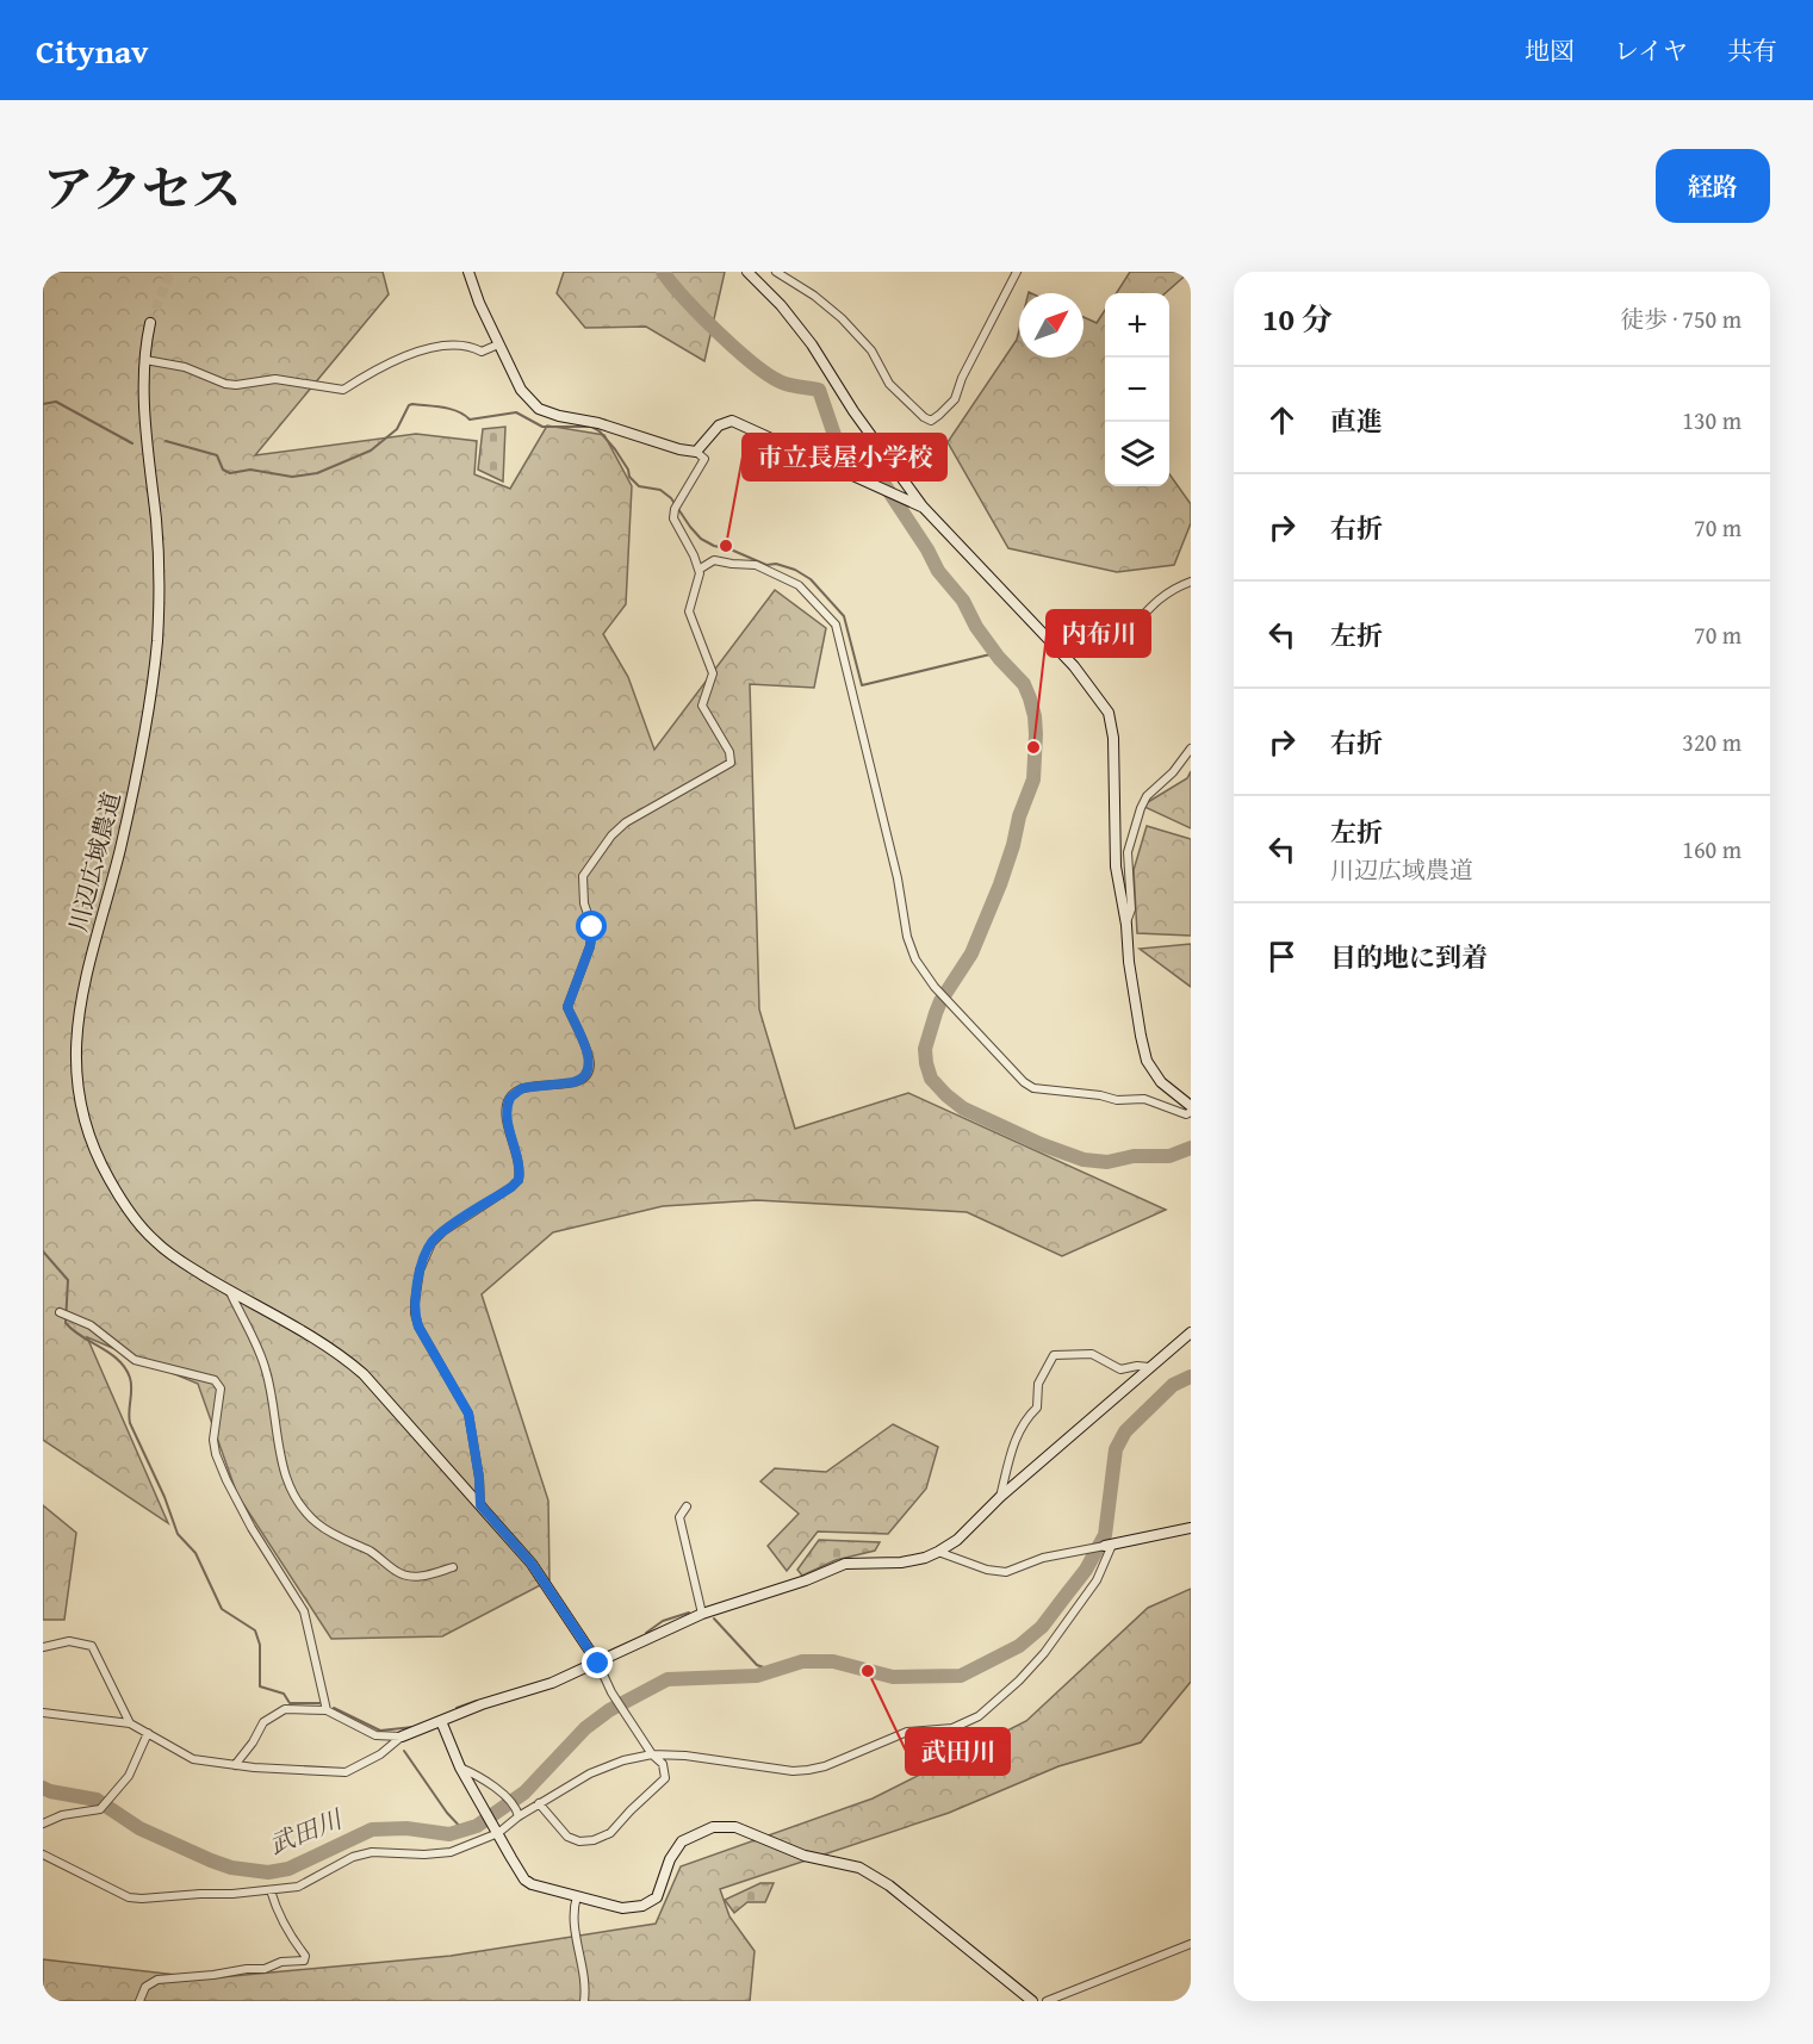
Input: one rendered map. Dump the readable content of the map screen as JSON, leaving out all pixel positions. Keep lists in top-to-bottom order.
{
  "streets": {
    "street": ["川辺広域農道"]
  },
  "water": ["武田川"],
  "places": ["市立長屋小学校", "内布川", "武田川"],
  "north": "top right",
  "page": {
    "header": "Citynav",
    "nav": ["地図", "レイヤ", "共有"],
    "title": "アクセス",
    "buttons": "経路",
    "heading": ["10 分", "徒歩 · 750 m"],
    "map_buttons": ["+", "−"],
    "list": [
      ["直進", "130 m"],
      ["右折", "70 m"],
      ["左折", "70 m"],
      ["右折", "320 m"],
      ["左折", "川辺広域農道", "160 m"],
      "目的地に到着"
    ]
  }
}
